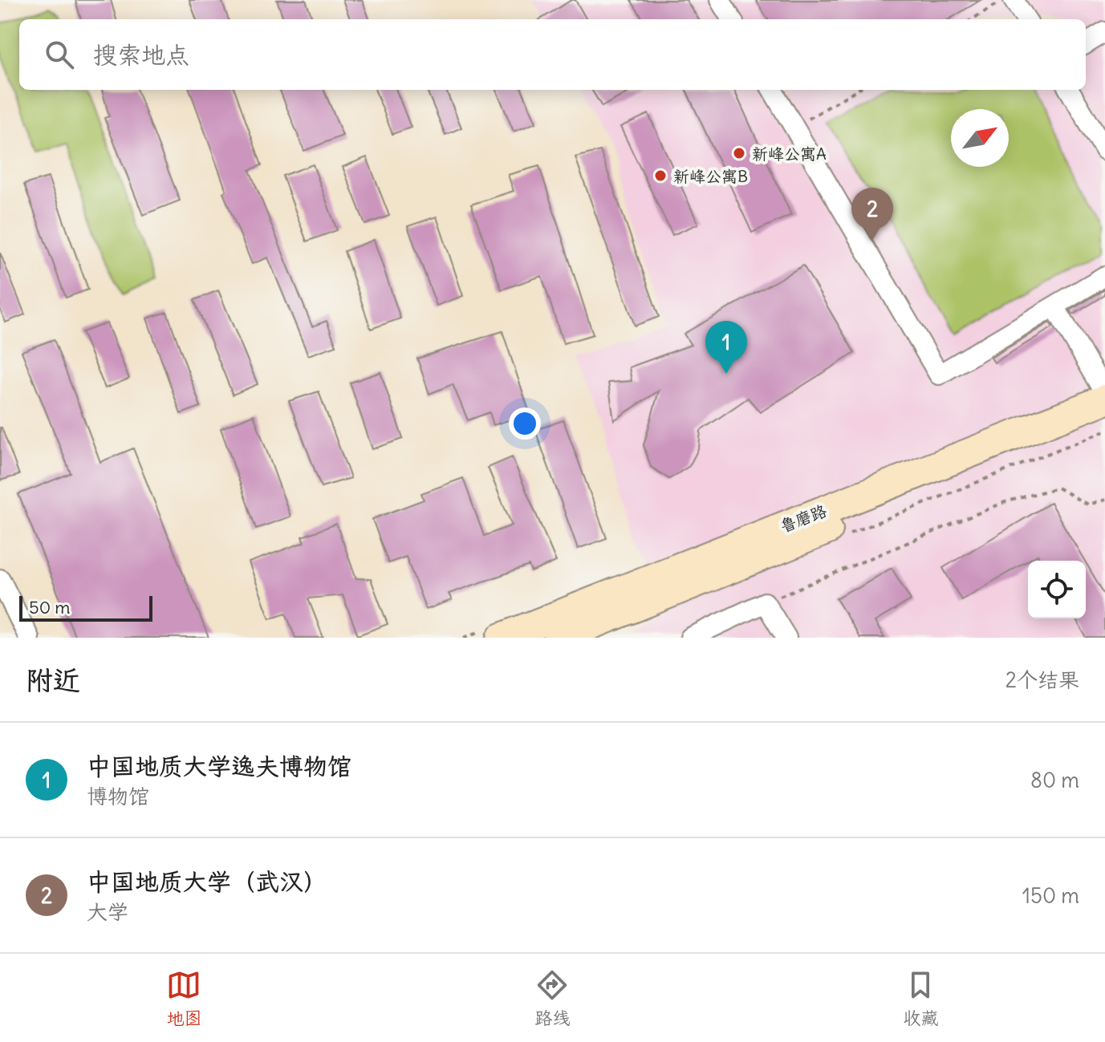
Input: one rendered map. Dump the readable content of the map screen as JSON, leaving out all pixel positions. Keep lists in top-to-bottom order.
{
  "streets": {
    "main road": ["鲁磨路"]
  },
  "places": ["新峰公寓A", "新峰公寓B"],
  "scale_bar": "50 m",
  "north": "top right",
  "page": {
    "search": "搜索地点",
    "pins": ["2", "1"],
    "scale": "50 m",
    "heading": ["附近", "2个结果"],
    "list": [
      {
        "mark": "1",
        "name": "中国地质大学逸夫博物馆",
        "note": "博物馆",
        "value": "80 m"
      },
      {
        "mark": "2",
        "name": "中国地质大学（武汉）",
        "note": "大学",
        "value": "150 m"
      }
    ],
    "nav": ["地图", "路线", "收藏"]
  }
}
